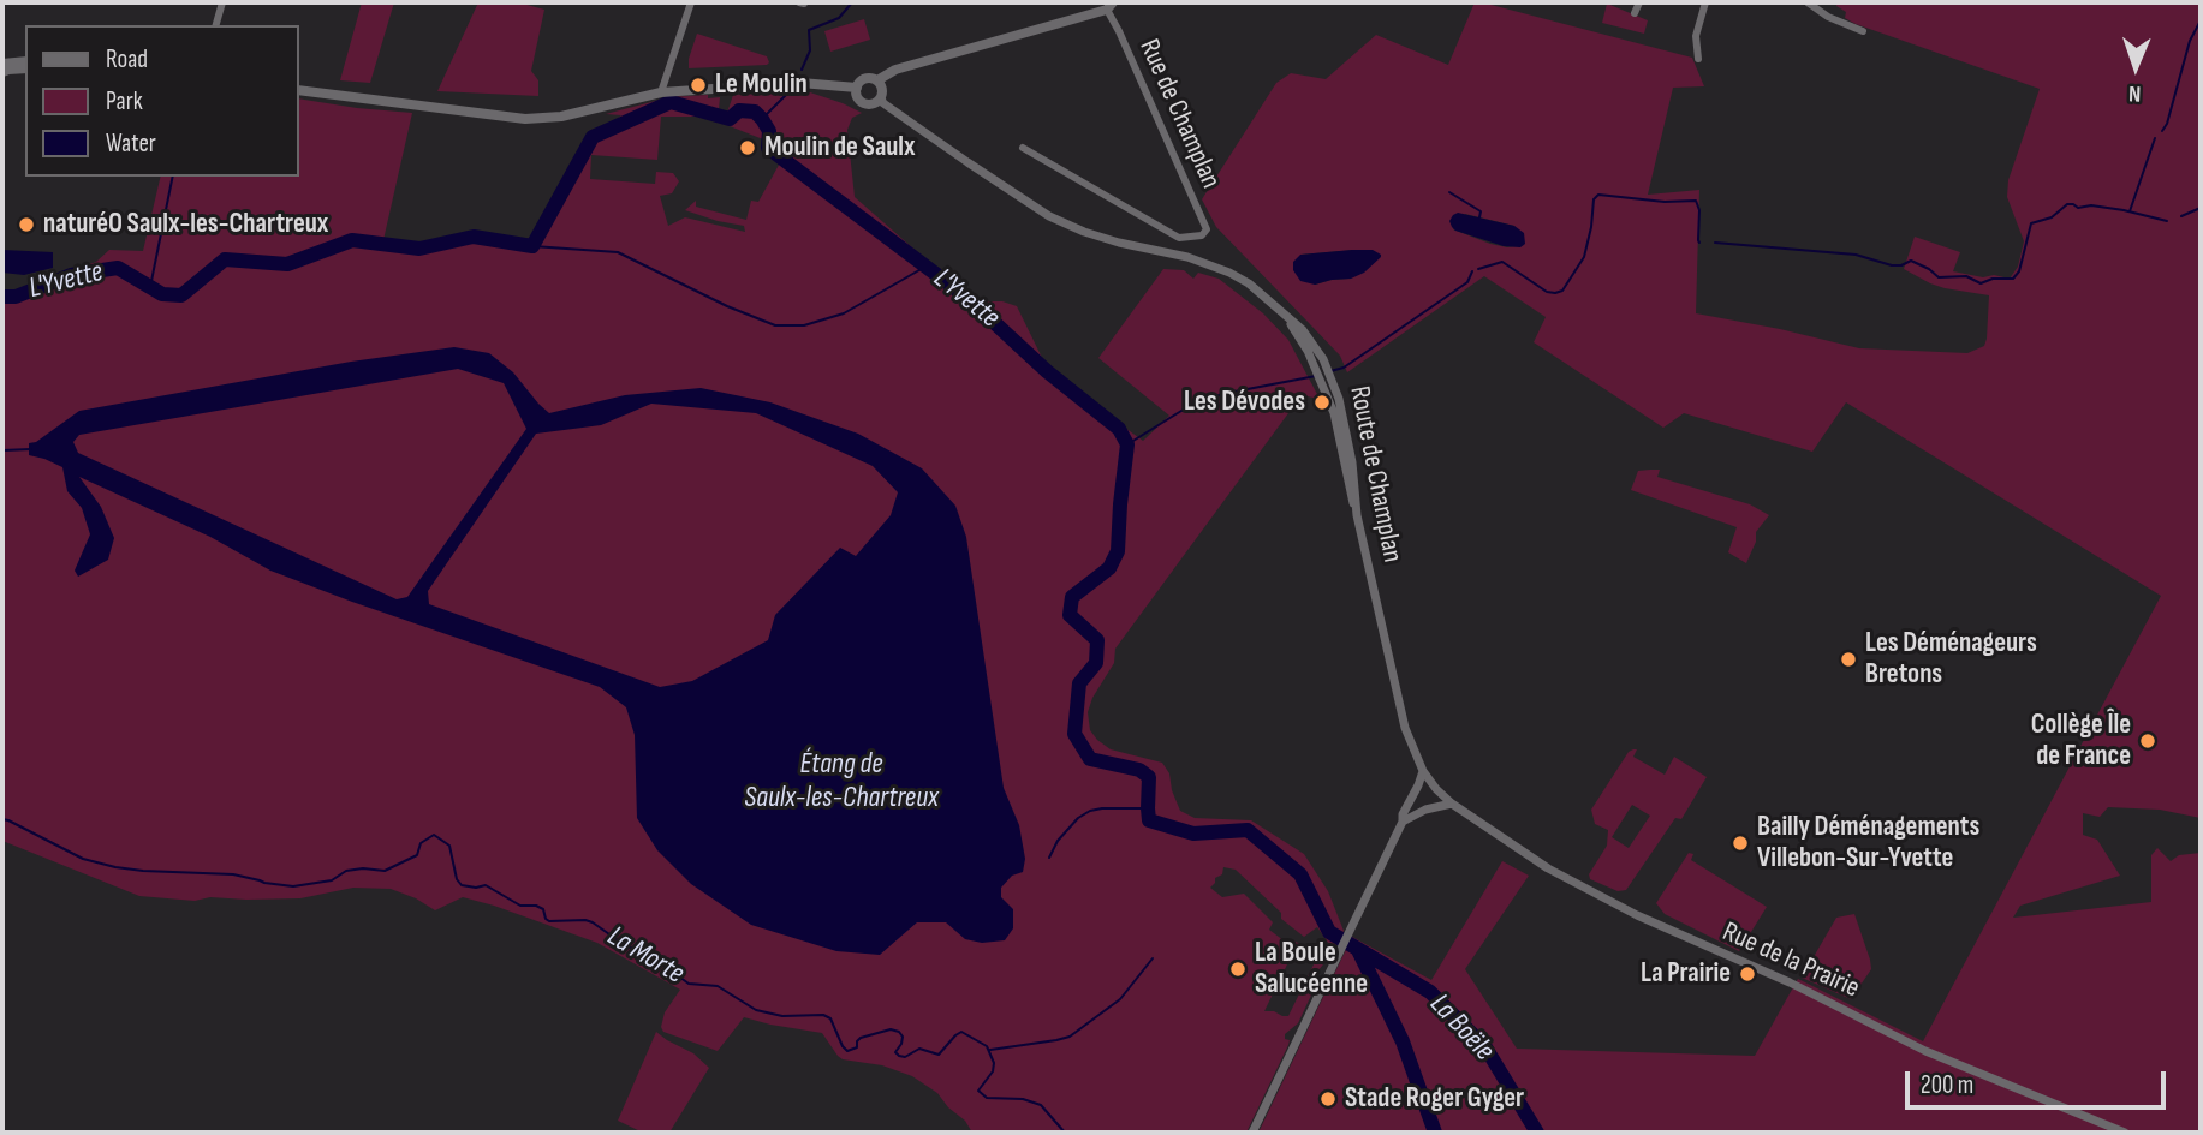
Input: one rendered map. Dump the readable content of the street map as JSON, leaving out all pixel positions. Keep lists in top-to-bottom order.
{
  "streets": {
    "street": ["Rue de Champlan", "Route de Champlan", "Rue de la Prairie"]
  },
  "crossings": [
    ["Route de Champlan", "Rue de la Prairie"]
  ],
  "water": [
    "L'Yvette",
    "Étang de Saulx-les-Chartreux",
    "La Morte",
    "La Boële"
  ],
  "places": [
    "Le Moulin",
    "Moulin de Saulx",
    "naturéO Saulx-les-Chartreux",
    "Les Dévodes",
    "Les Déménageurs Bretons",
    "Collège Île de France",
    "Bailly Déménagements Villebon-Sur-Yvette",
    "La Boule Salucéenne",
    "La Prairie",
    "Stade Roger Gyger"
  ],
  "legend": ["Road", "Park", "Water"],
  "scale_bar": "200 m",
  "north": "bottom"
}
